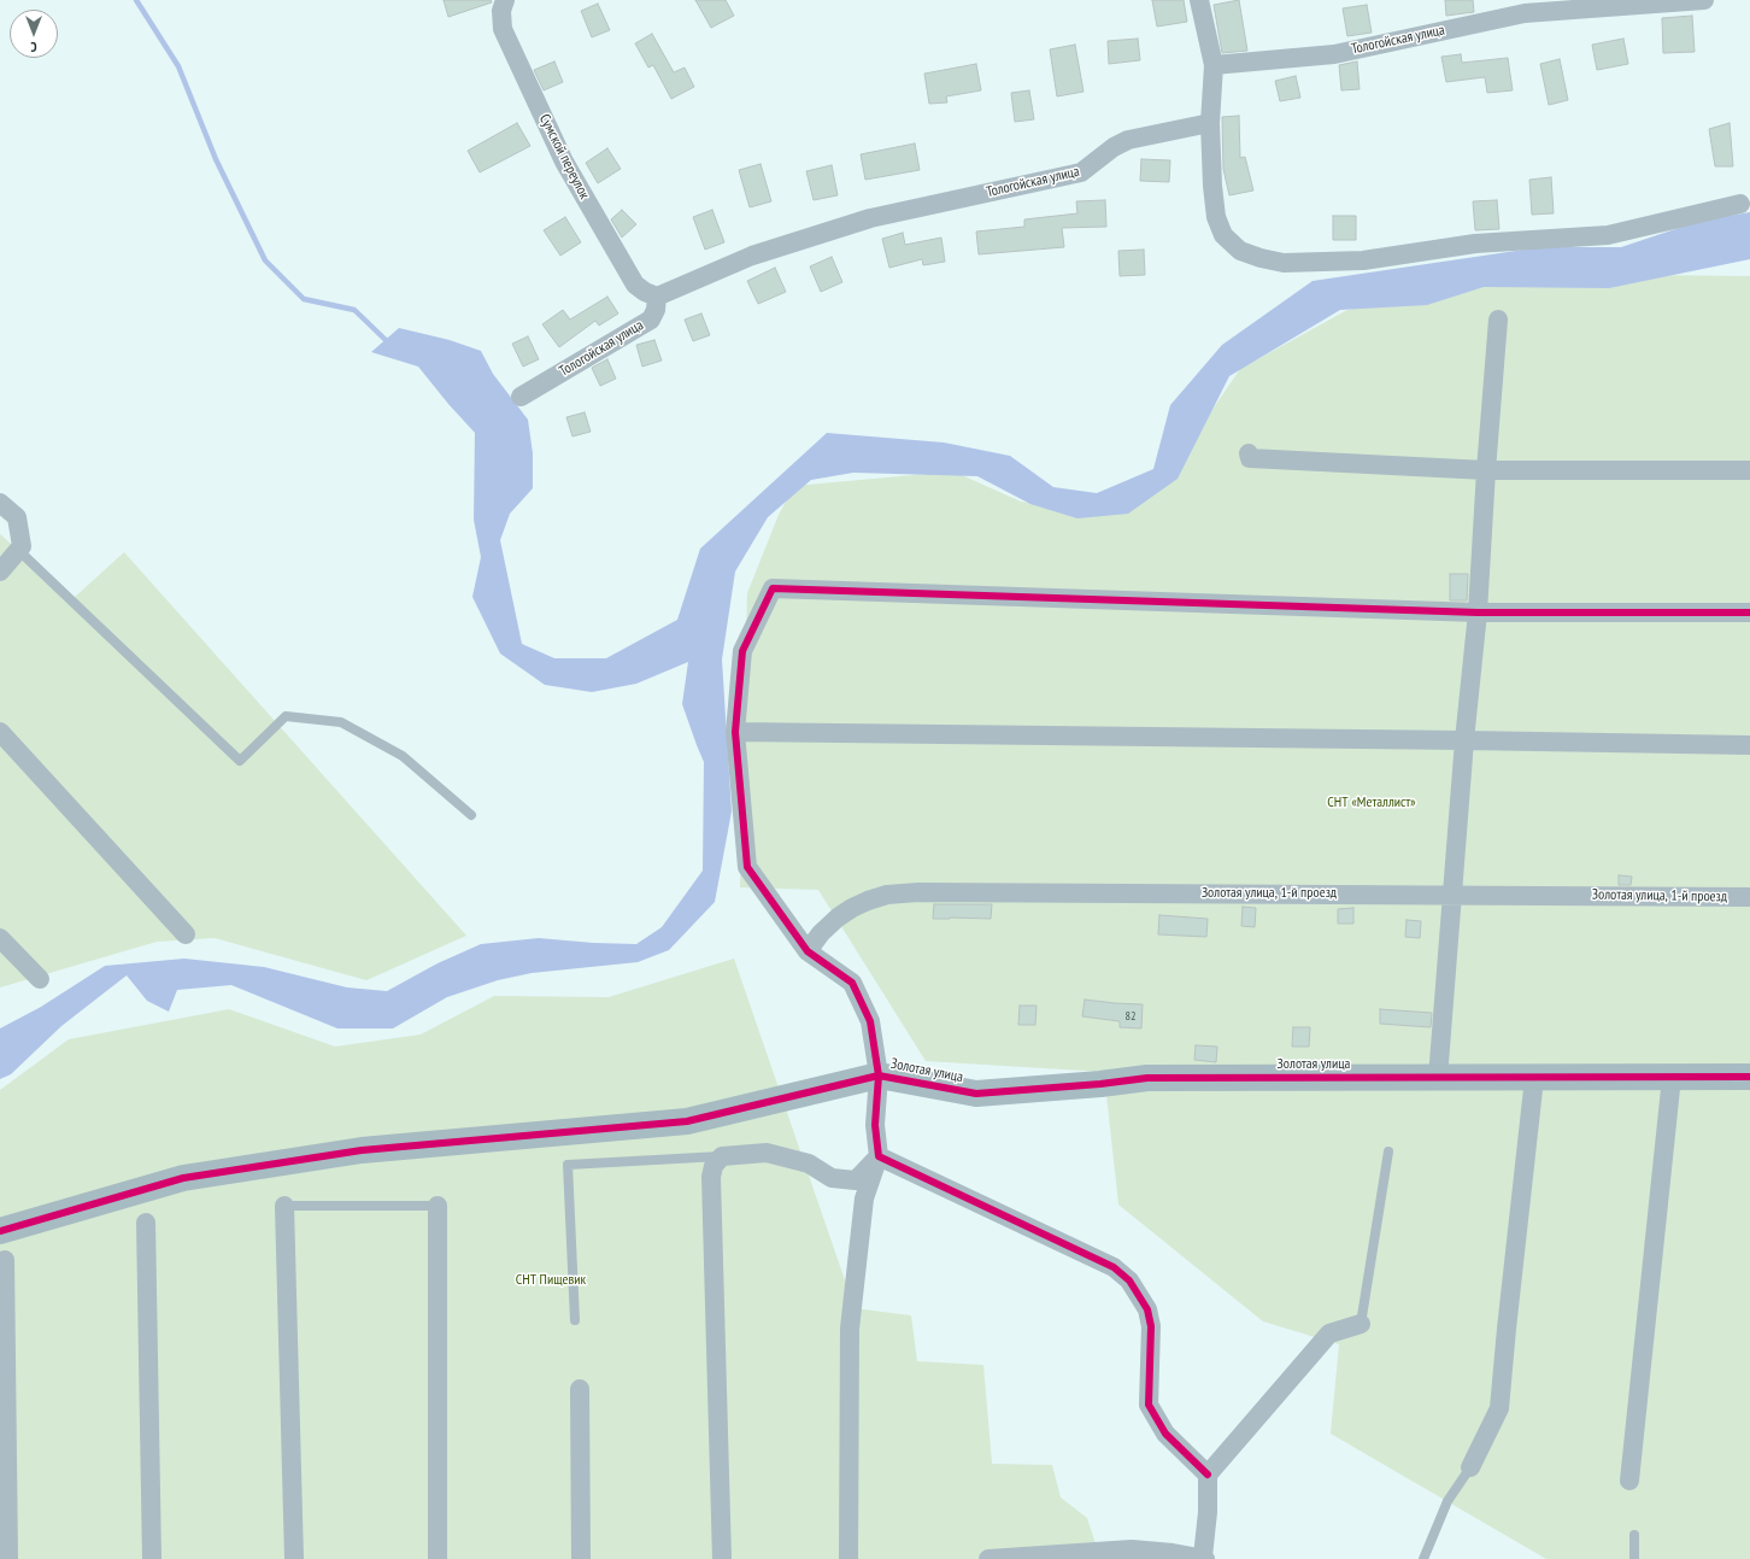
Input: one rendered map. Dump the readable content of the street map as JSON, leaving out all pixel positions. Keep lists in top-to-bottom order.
{
  "streets": {
    "street": [
      "Тологойская улица",
      "Сумской переулок",
      "Золотая улица, 1-й проезд",
      "Золотая улица"
    ]
  },
  "crossings": [
    ["Тологойская улица", "Сумской переулок"]
  ],
  "parks": ["СНТ «Металлист»", "СНТ Пищевик"],
  "house_numbers": ["82"],
  "north": "bottom"
}
